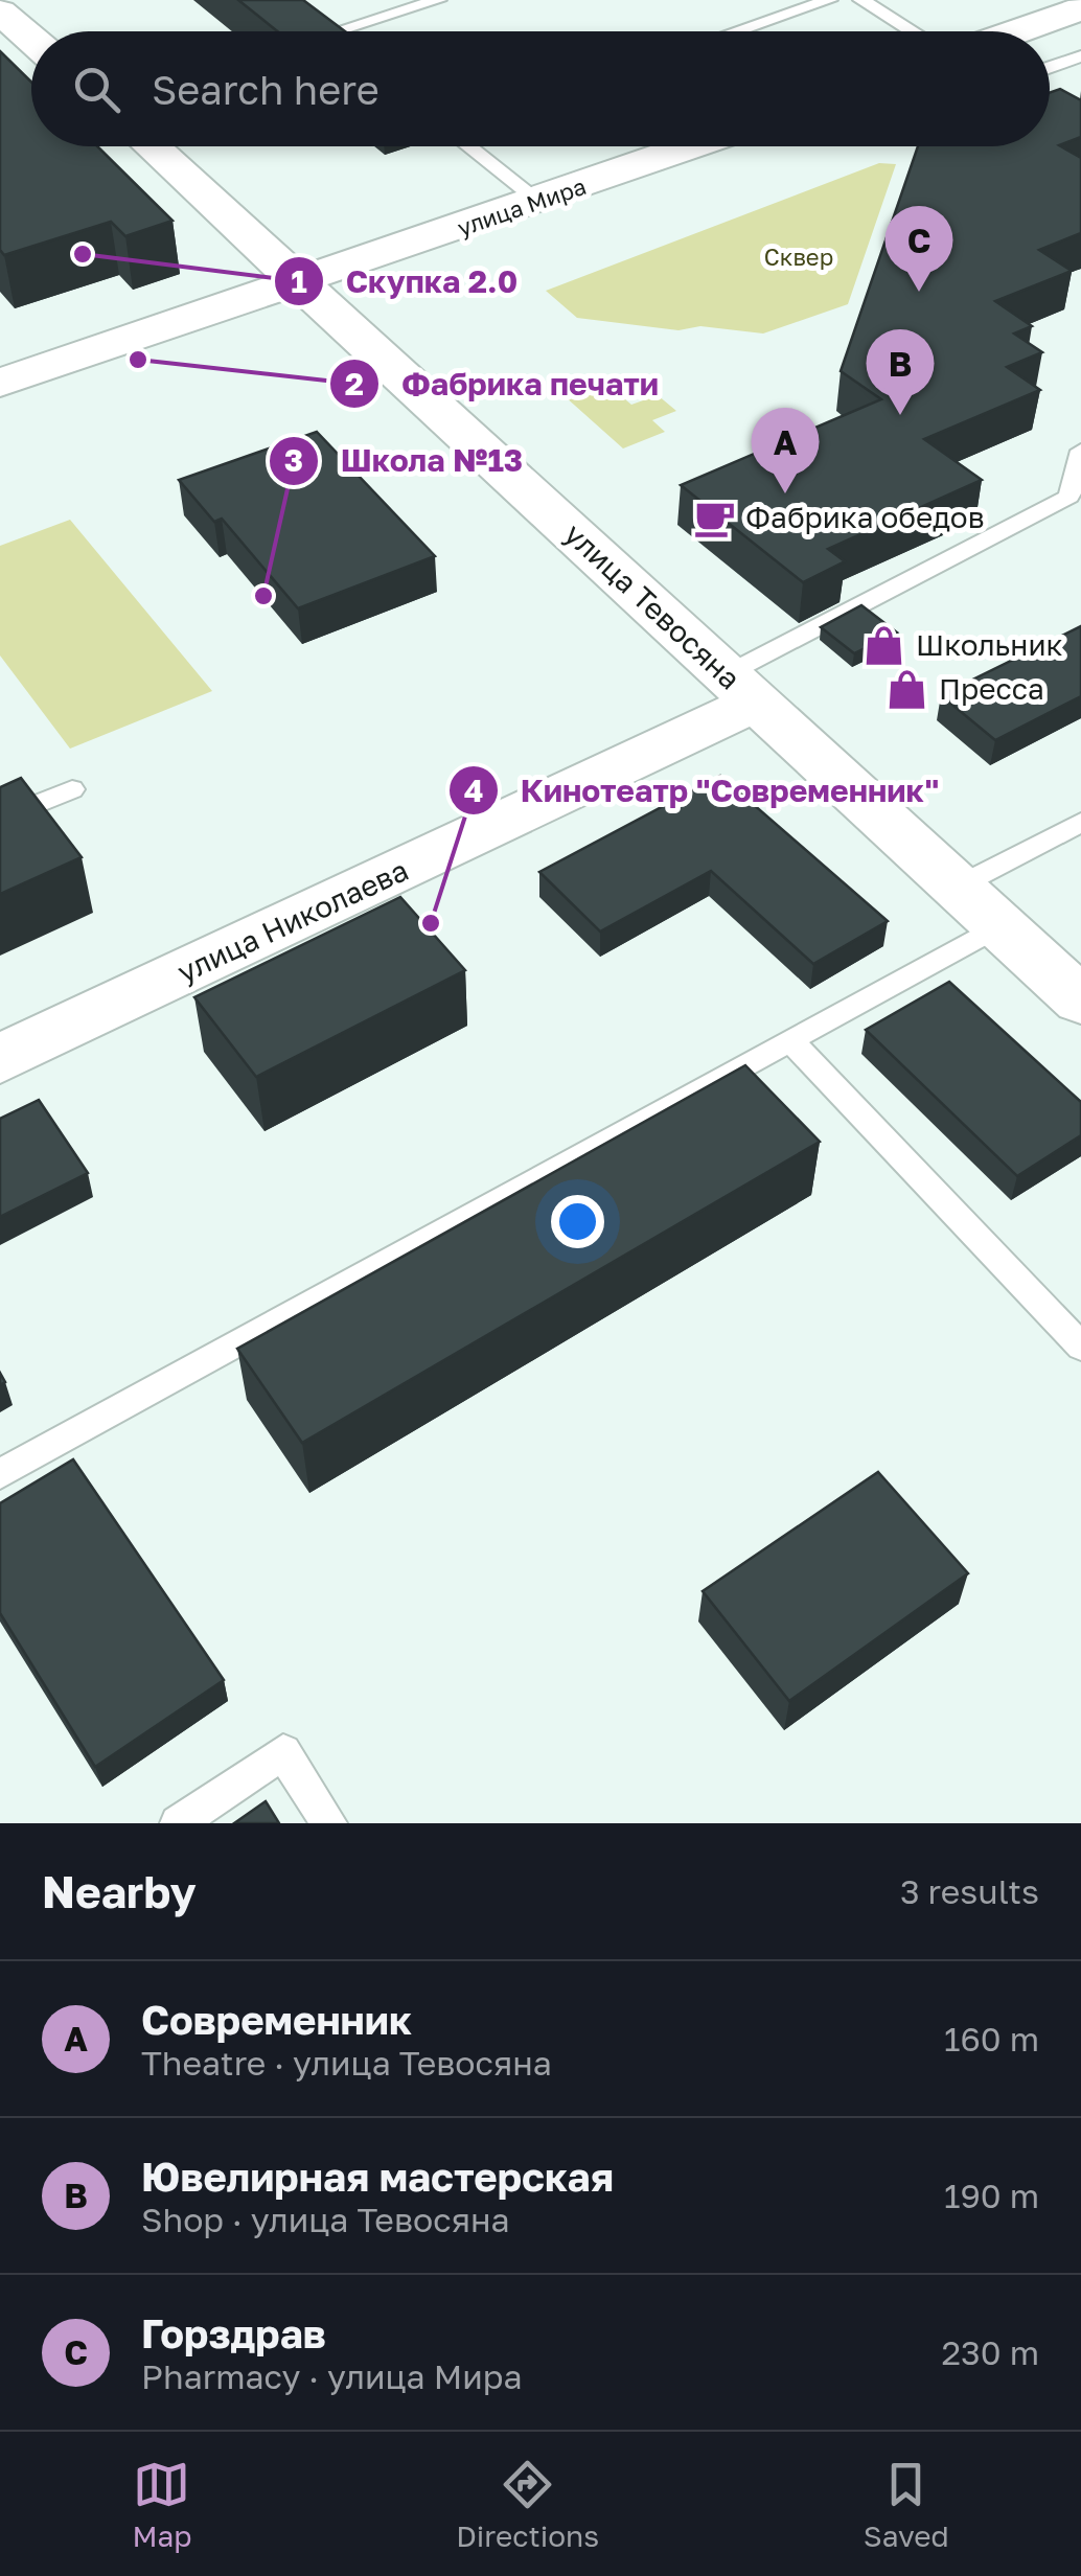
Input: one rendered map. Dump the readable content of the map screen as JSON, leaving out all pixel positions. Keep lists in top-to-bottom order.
{
  "streets": {
    "main road": ["улица Мира", "улица Тевосяна", "улица Николаева"]
  },
  "crossings": [
    ["улица Мира", "улица Тевосяна"],
    ["улица Тевосяна", "улица Николаева"]
  ],
  "parks": ["Сквер"],
  "places": {
    "other": [
      "Скупка 2.0",
      "Фабрика печати",
      "Школа №13",
      "Кинотеатр \"Современник\""
    ],
    "cafe": ["Фабрика обедов"],
    "shop": ["Школьник", "Пресса"]
  },
  "page": {
    "search": "Search here",
    "pins": ["C", "B", "A"],
    "heading": ["Nearby", "3 results"],
    "list": [
      {
        "mark": "A",
        "name": "Современник",
        "note": "Theatre · улица Тевосяна",
        "value": "160 m"
      },
      {
        "mark": "B",
        "name": "Ювелирная мастерская",
        "note": "Shop · улица Тевосяна",
        "value": "190 m"
      },
      {
        "mark": "C",
        "name": "Горздрав",
        "note": "Pharmacy · улица Мира",
        "value": "230 m"
      }
    ],
    "nav": ["Map", "Directions", "Saved"]
  }
}
